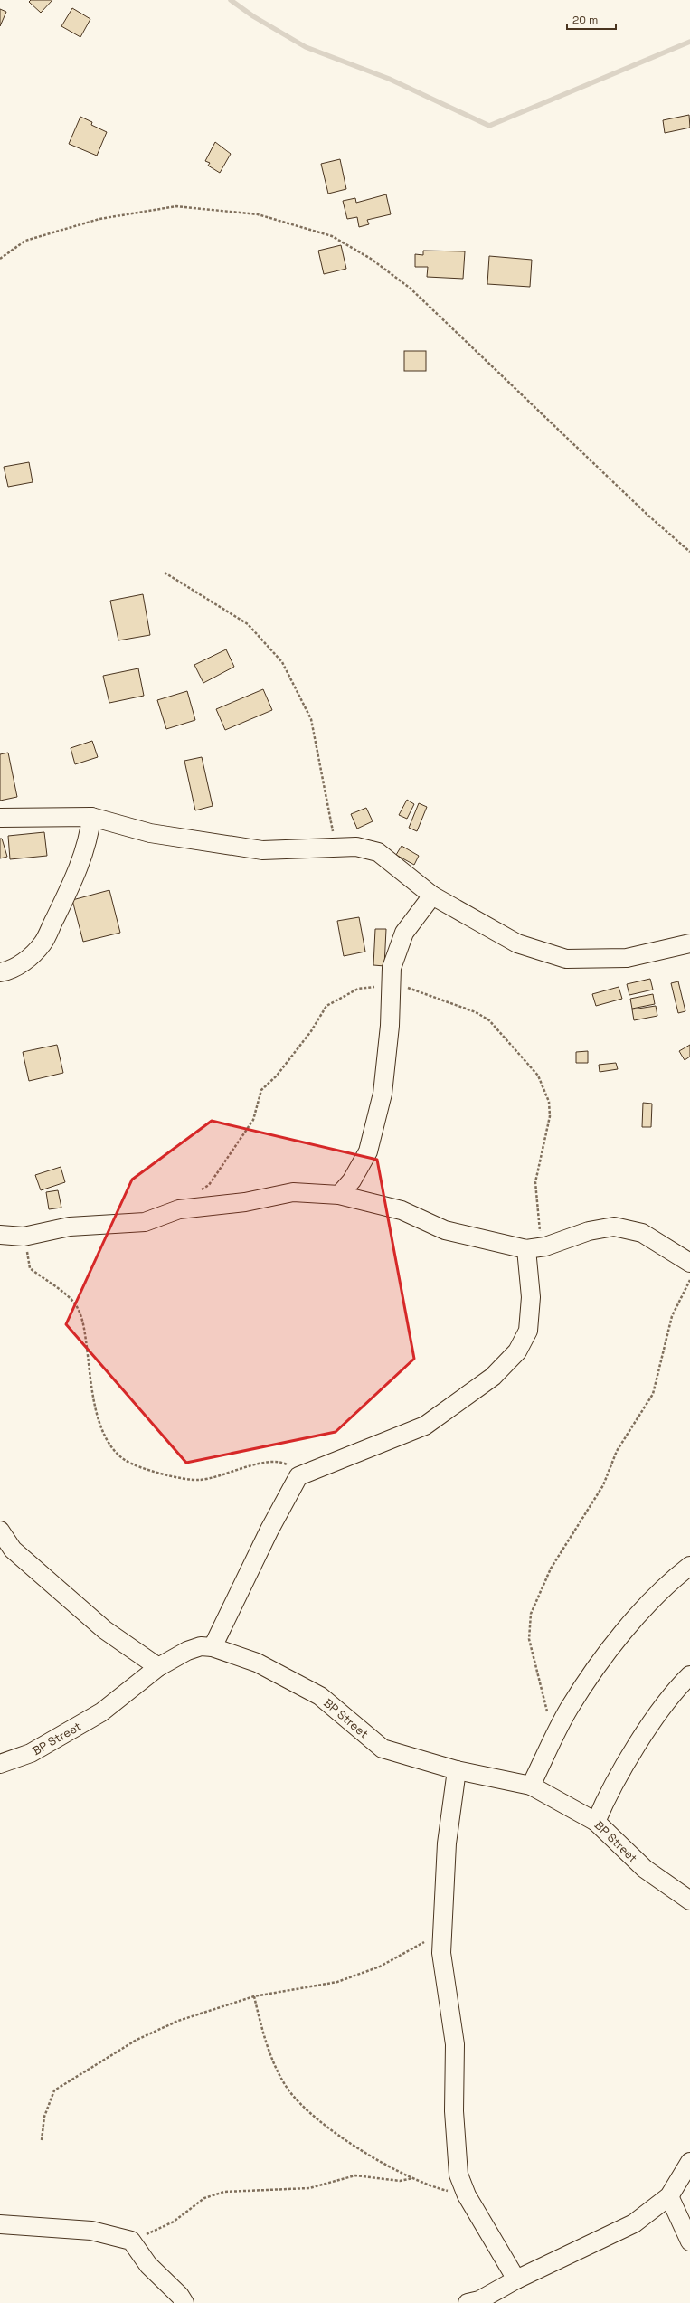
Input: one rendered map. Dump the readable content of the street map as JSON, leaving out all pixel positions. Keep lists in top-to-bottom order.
{
  "streets": {
    "street": ["BP Street"]
  },
  "scale_bar": "20 m"
}
